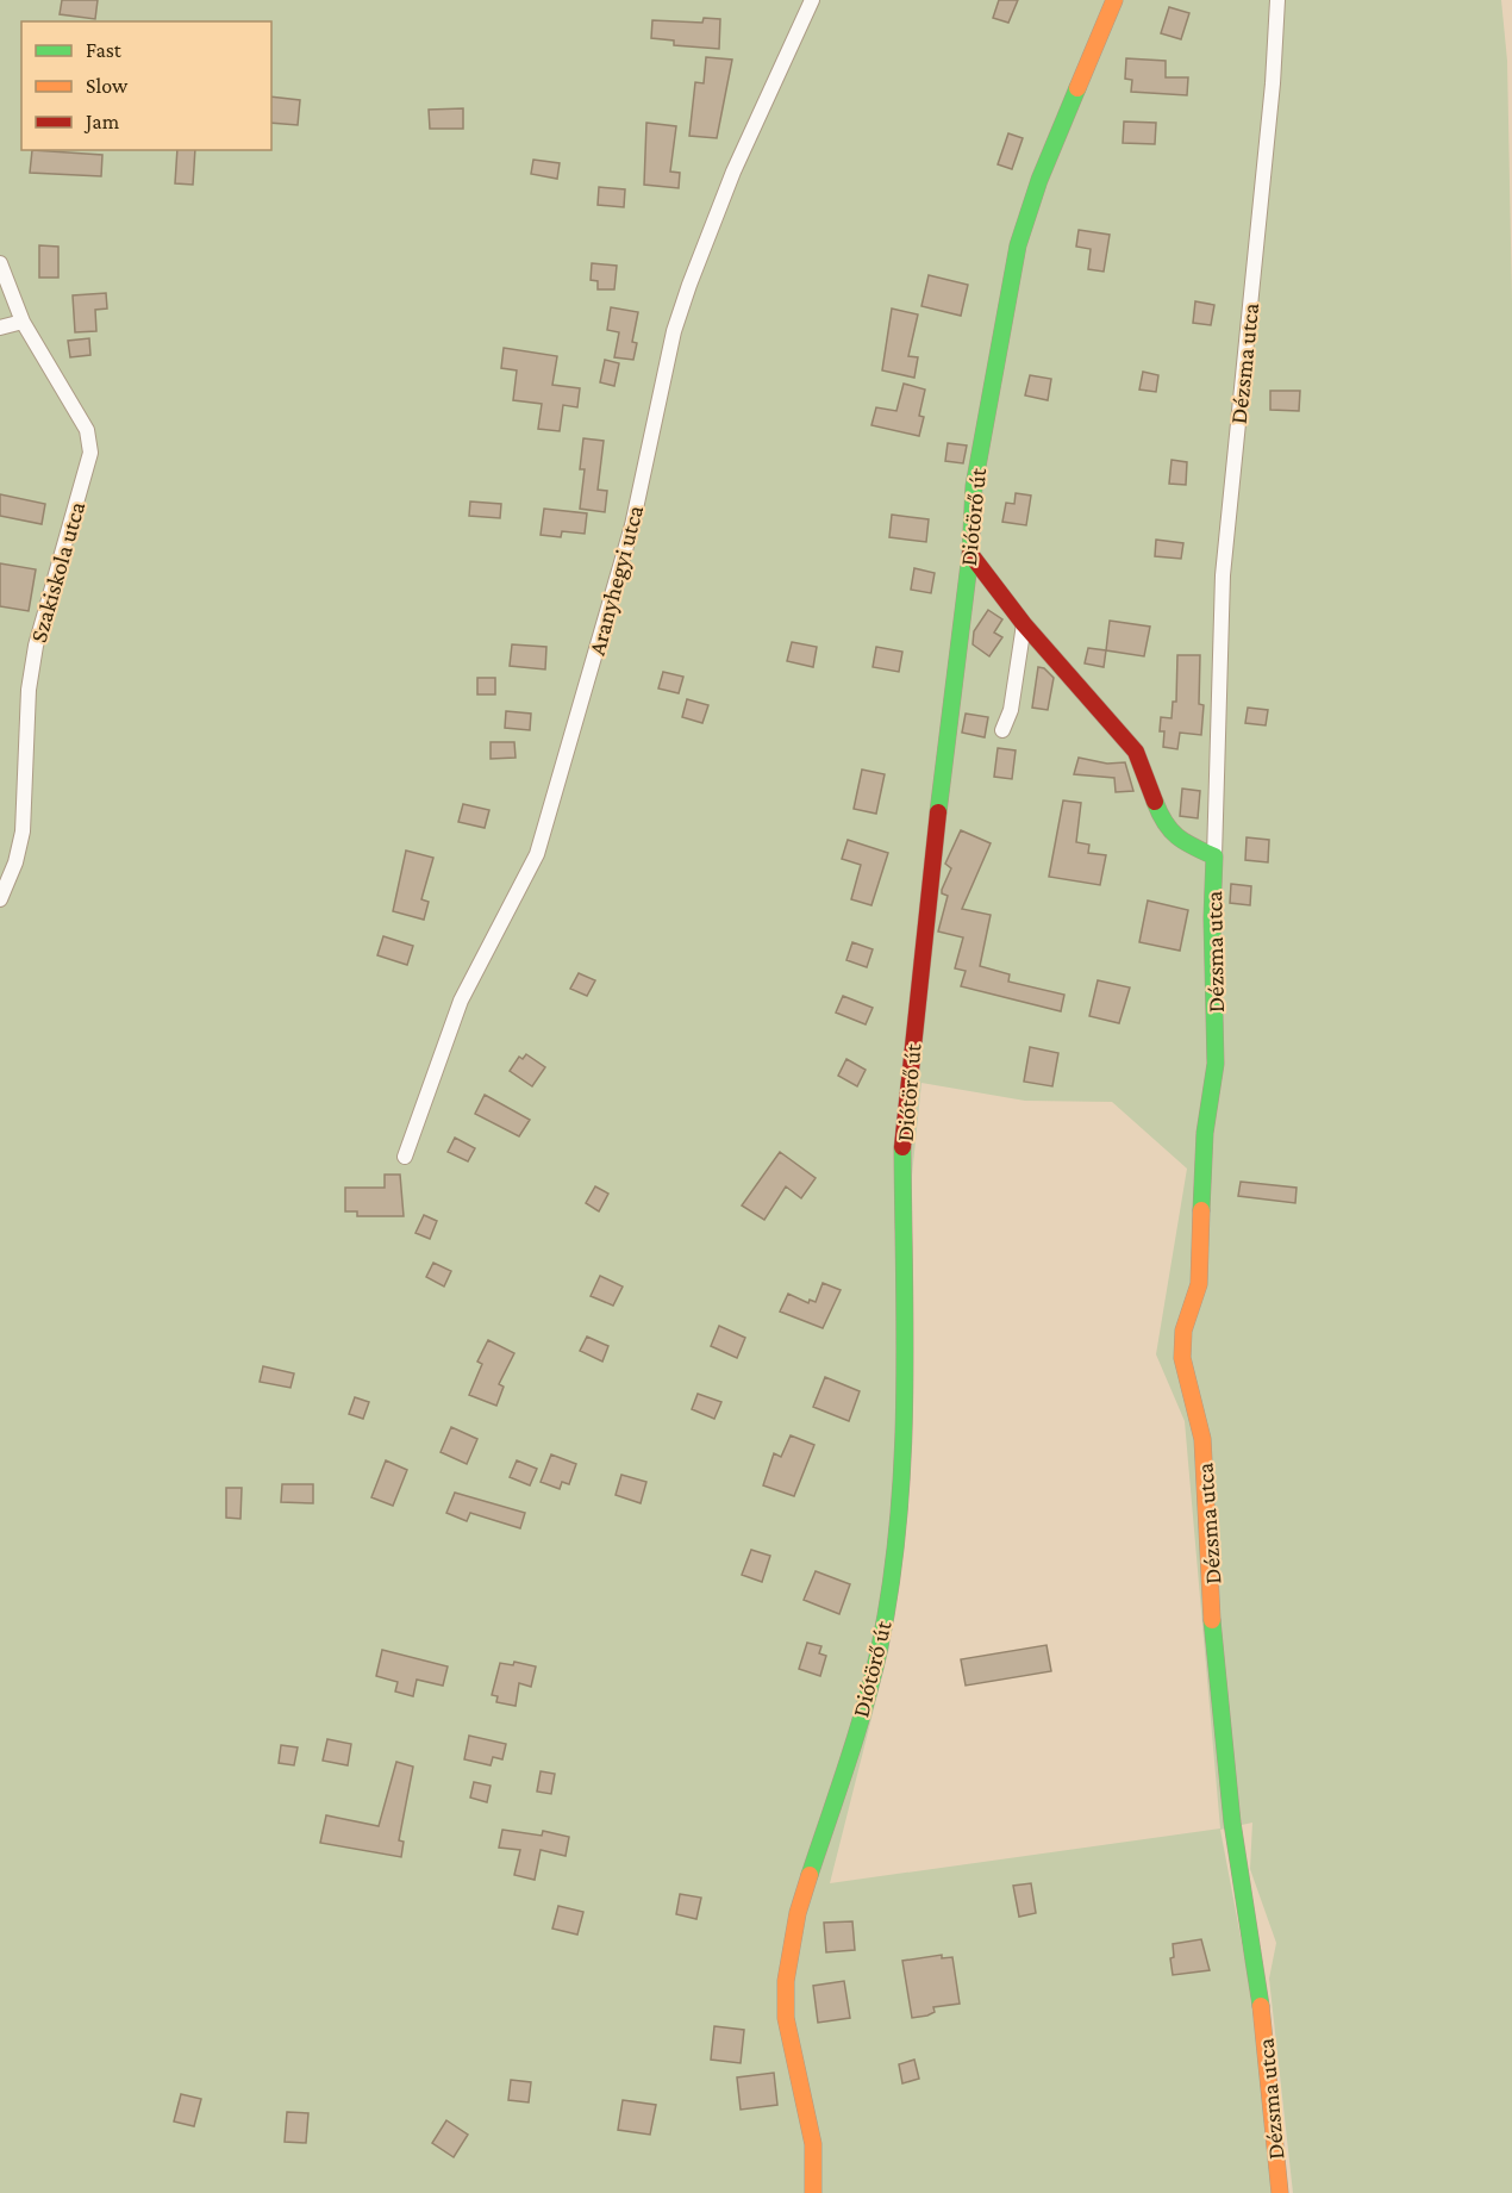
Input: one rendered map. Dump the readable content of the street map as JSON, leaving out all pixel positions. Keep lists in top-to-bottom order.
{
  "streets": {
    "street": [
      "Dézsma utca",
      "Diótörő út",
      "Szakiskola utca",
      "Aranyhegyi utca"
    ]
  },
  "crossings": [
    ["Dézsma utca", "Diótörő út"]
  ],
  "legend": ["Fast", "Slow", "Jam"]
}
